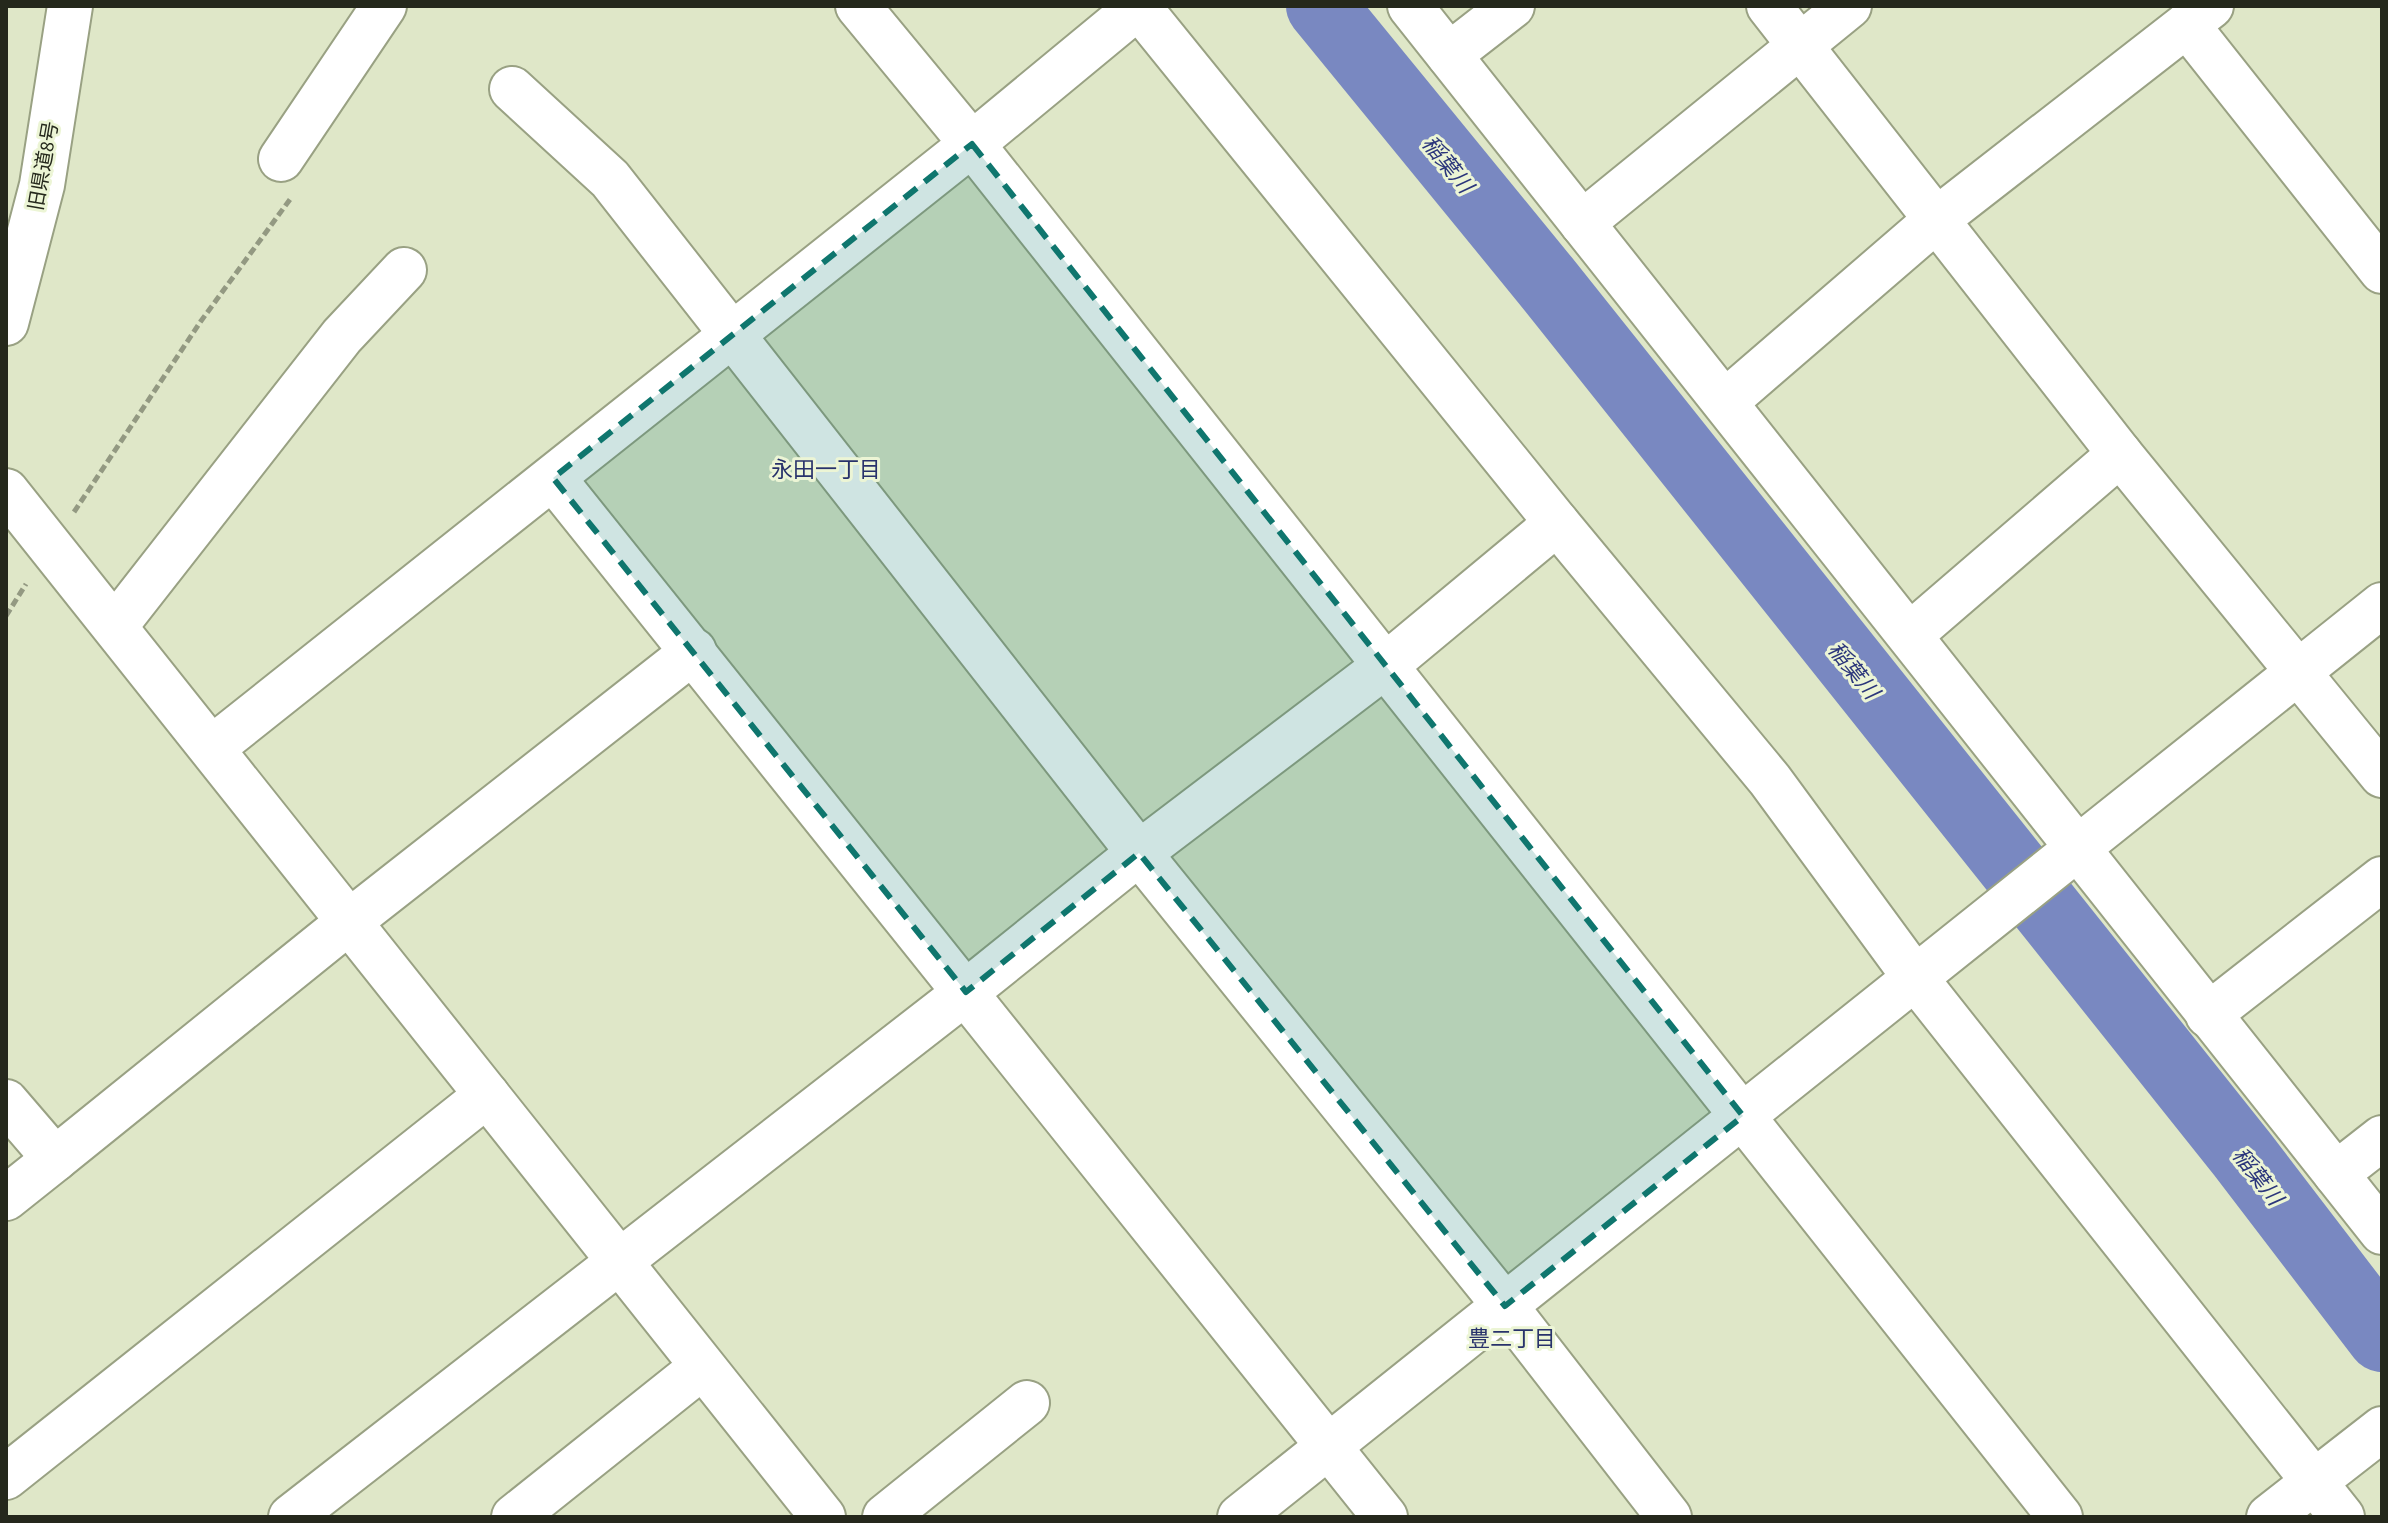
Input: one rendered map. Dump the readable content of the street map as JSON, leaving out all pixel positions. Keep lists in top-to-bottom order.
{
  "streets": {
    "street": ["旧県道8号"]
  },
  "districts": ["永田一丁目", "豊二丁目"],
  "water": ["稲葉川"]
}
